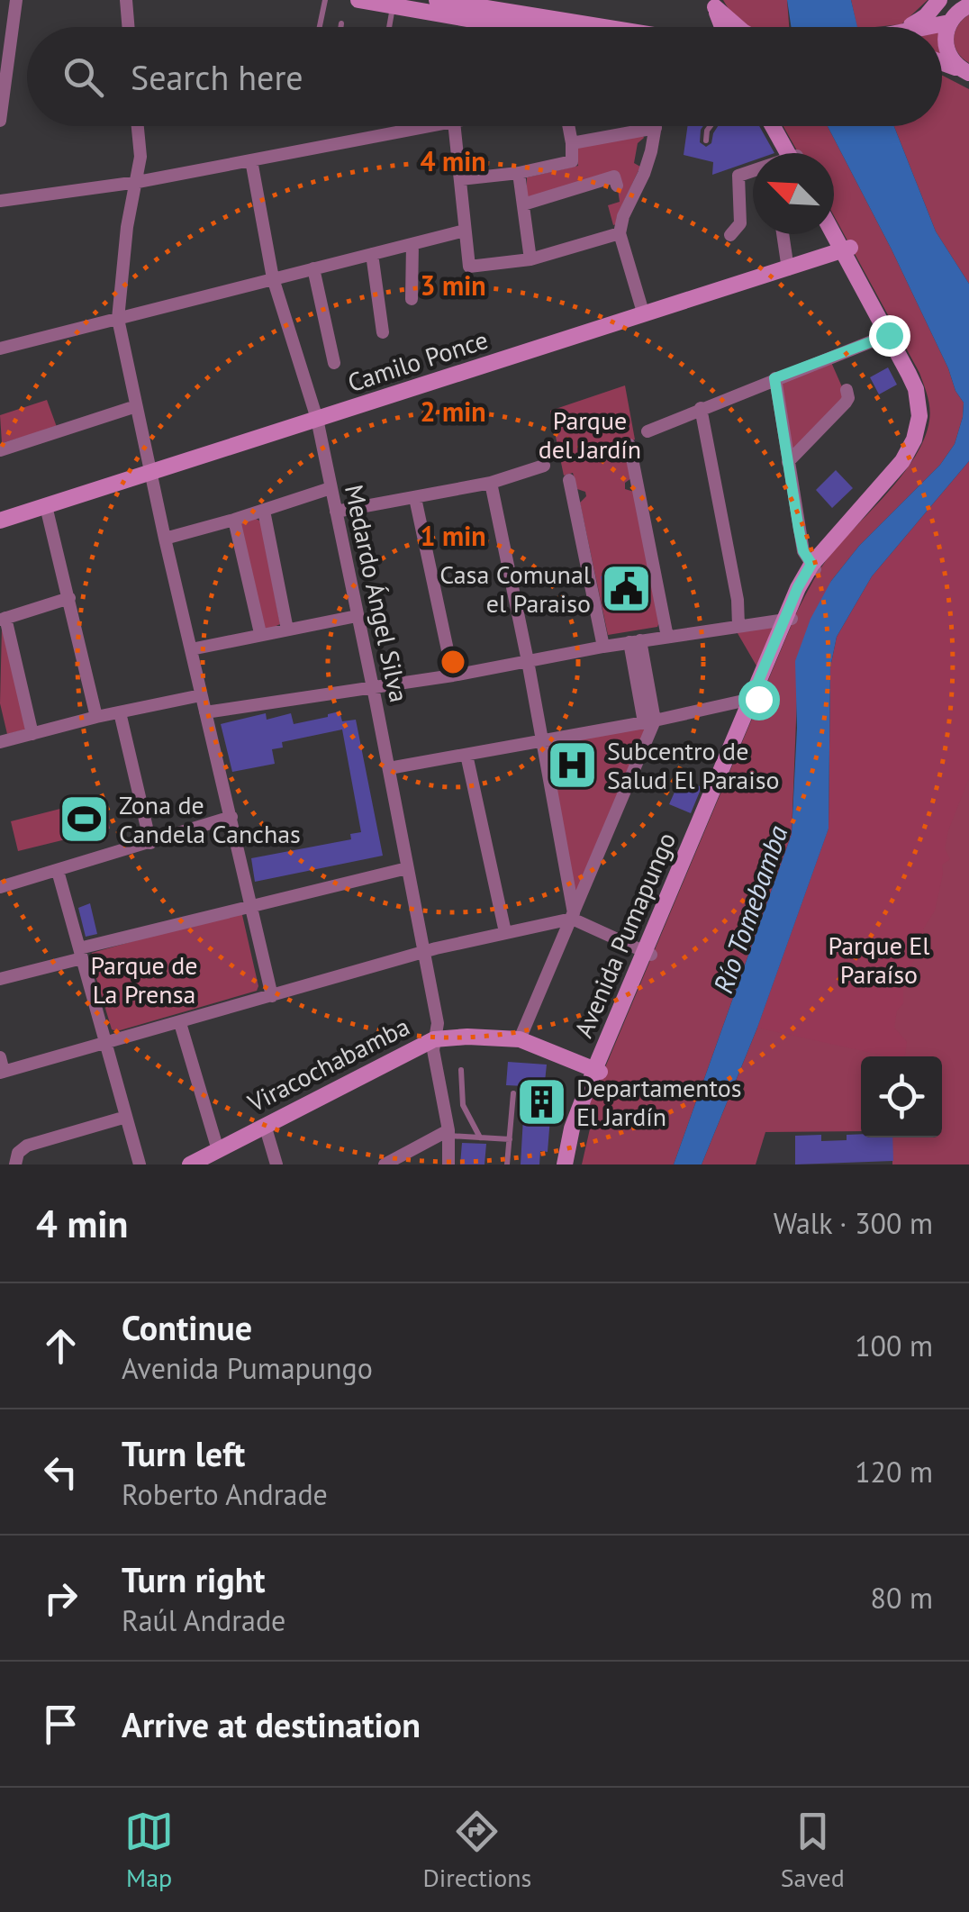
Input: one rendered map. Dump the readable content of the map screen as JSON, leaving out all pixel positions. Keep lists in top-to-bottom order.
{
  "streets": {
    "main road": ["Camilo Ponce", "Avenida Pumapungo", "Viracochabamba"],
    "street": ["Medardo Ángel Silva"]
  },
  "crossings": [
    ["Camilo Ponce", "Medardo Ángel Silva"],
    ["Camilo Ponce", "Avenida Pumapungo"],
    ["Medardo Ángel Silva", "Viracochabamba"],
    ["Avenida Pumapungo", "Viracochabamba"]
  ],
  "water": ["Río Tomebamba"],
  "parks": ["Parque del Jardín", "Parque El Paraíso", "Parque de La Prensa"],
  "places": {
    "public building": ["Casa Comunal el Paraiso"],
    "hospital": ["Subcentro de Salud El Paraiso"],
    "sports": ["Zona de Candela Canchas"],
    "building": ["Departamentos El Jardín"]
  },
  "north": "top left",
  "page": {
    "search": "Search here",
    "heading": ["4 min", "Walk · 300 m"],
    "list": [
      ["Continue", "Avenida Pumapungo", "100 m"],
      ["Turn left", "Roberto Andrade", "120 m"],
      ["Turn right", "Raúl Andrade", "80 m"],
      "Arrive at destination"
    ],
    "nav": ["Map", "Directions", "Saved"]
  },
  "rings": [
    "4 min",
    "3 min",
    "2 min",
    "1 min"
  ]
}
